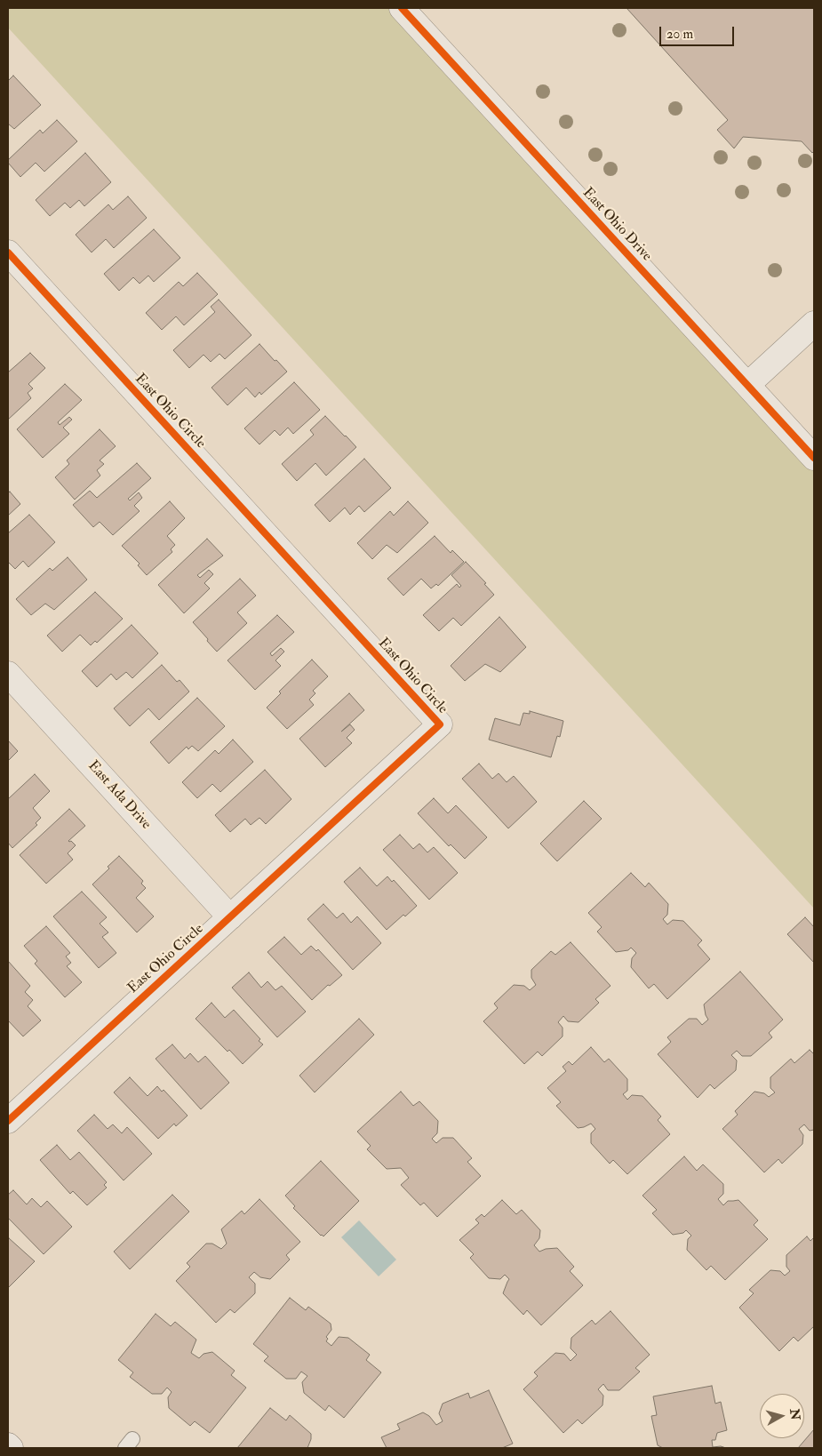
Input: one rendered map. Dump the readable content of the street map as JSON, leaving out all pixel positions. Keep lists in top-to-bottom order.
{
  "streets": {
    "street": ["East Ohio Drive", "East Ohio Circle", "East Ada Drive"]
  },
  "crossings": [
    ["East Ohio Circle", "East Ada Drive"]
  ],
  "scale_bar": "20 m",
  "north": "right"
}
